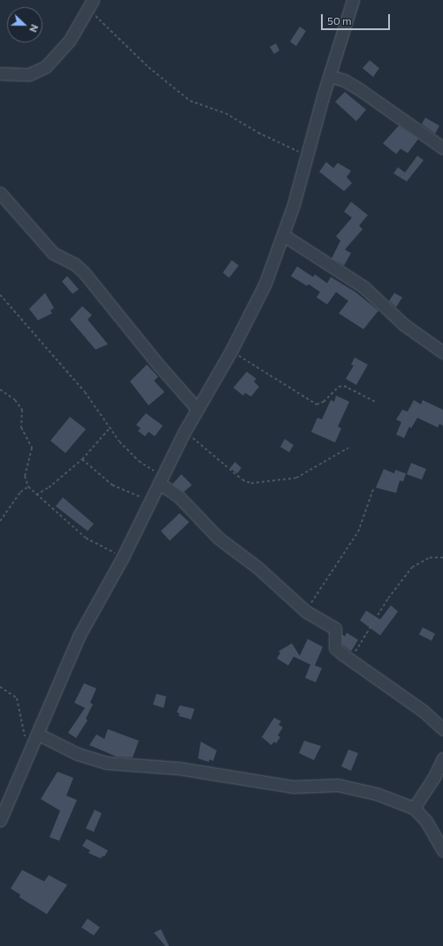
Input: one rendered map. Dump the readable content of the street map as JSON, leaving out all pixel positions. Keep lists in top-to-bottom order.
{
  "scale_bar": "50 m",
  "north": "right"
}
